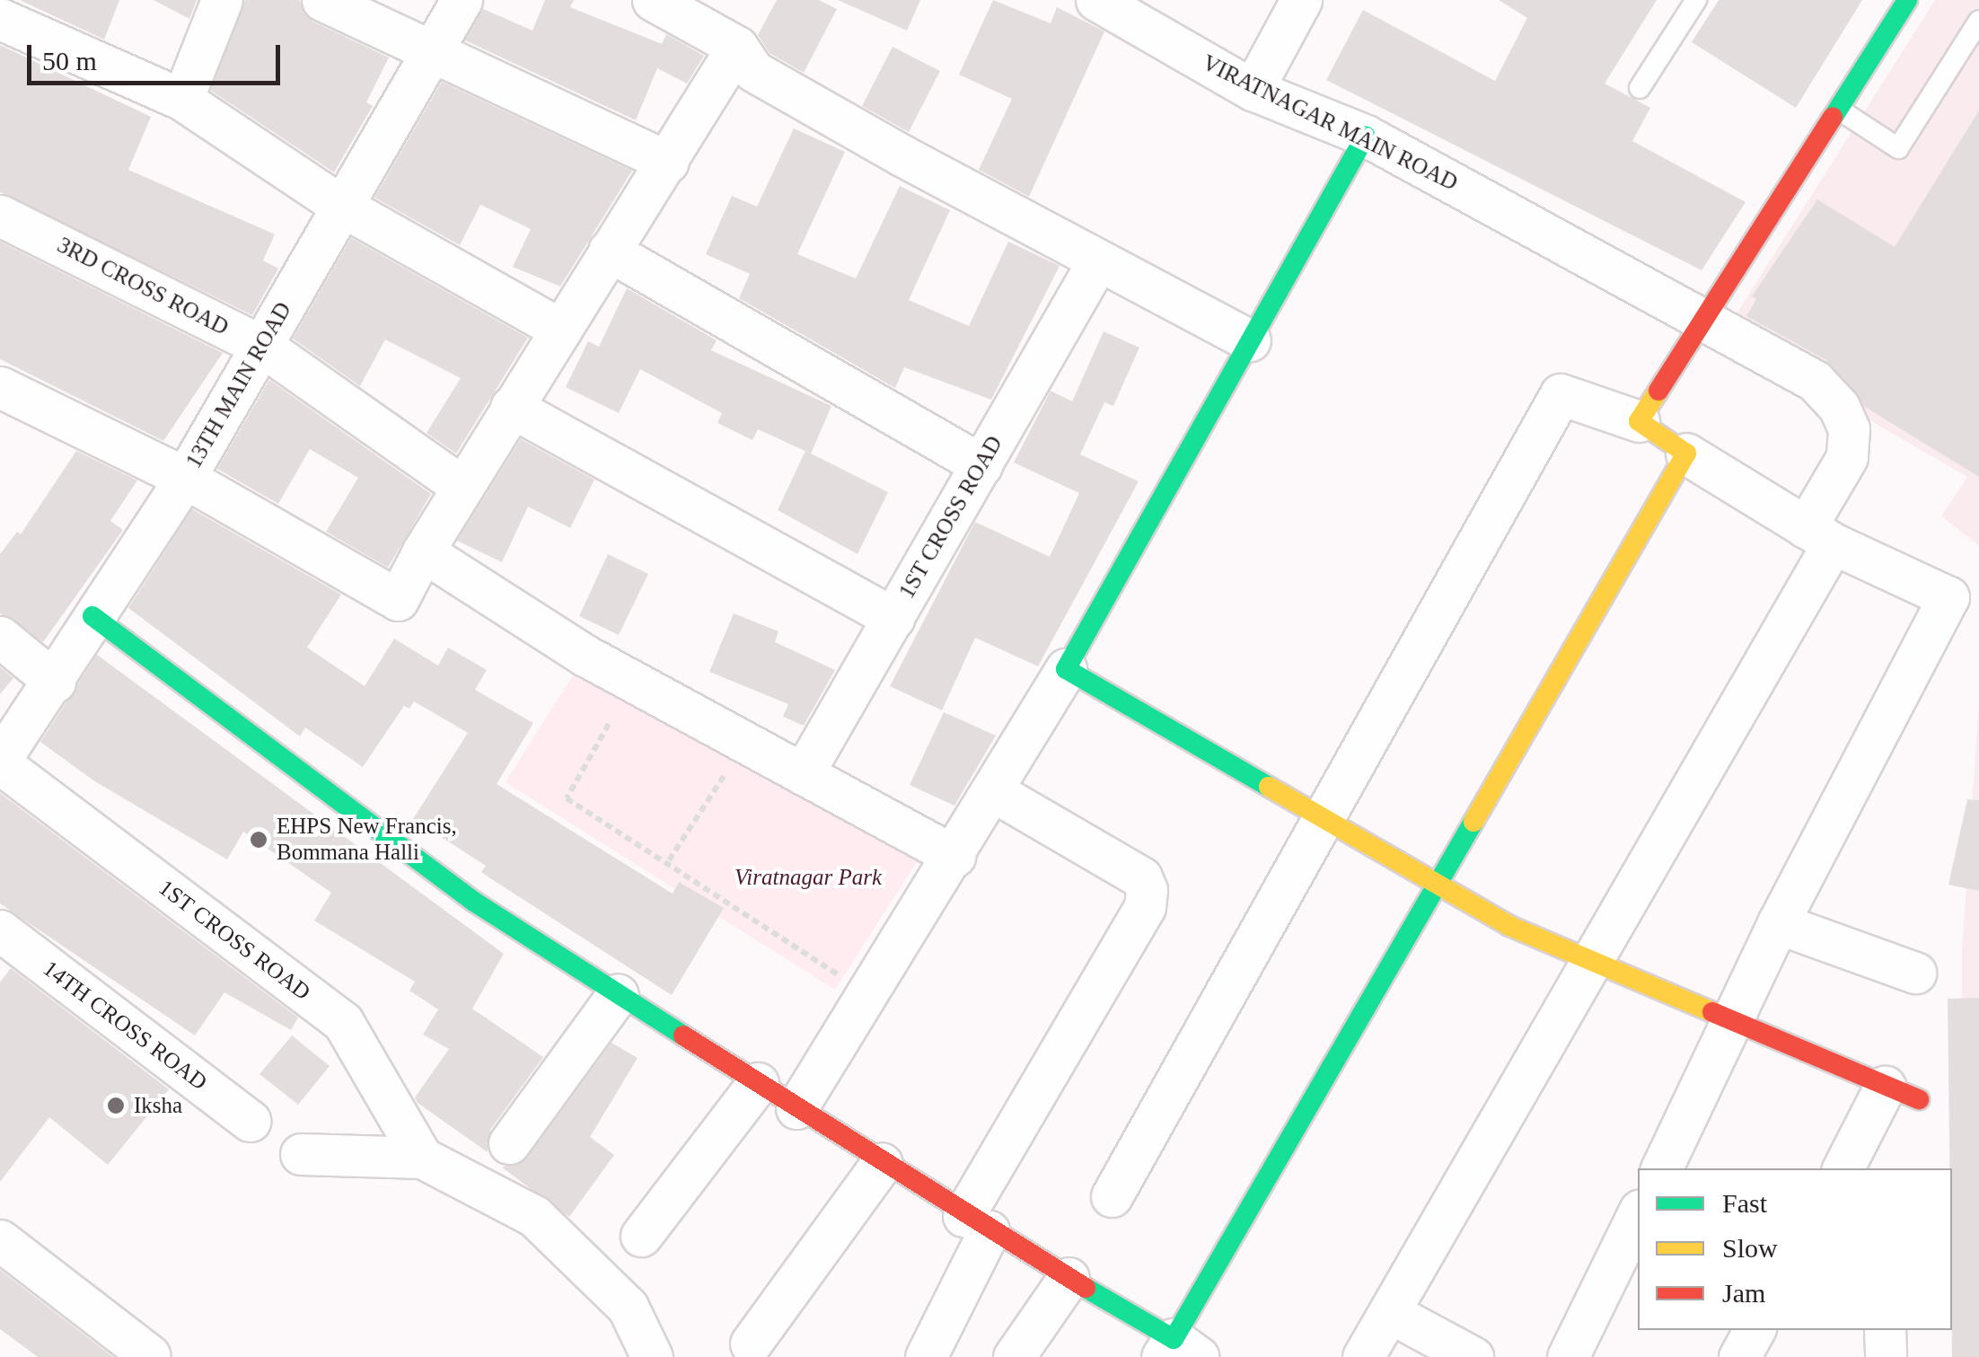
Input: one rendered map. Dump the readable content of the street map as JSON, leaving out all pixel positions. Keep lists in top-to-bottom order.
{
  "streets": {
    "street": [
      "VIRATNAGAR MAIN ROAD",
      "3RD CROSS ROAD",
      "13TH MAIN ROAD",
      "1ST CROSS ROAD",
      "14TH CROSS ROAD"
    ]
  },
  "crossings": [
    ["3RD CROSS ROAD", "13TH MAIN ROAD"],
    ["13TH MAIN ROAD", "1ST CROSS ROAD"]
  ],
  "parks": ["Viratnagar Park"],
  "places": ["EHPS New Francis, Bommana Halli", "Iksha"],
  "legend": ["Fast", "Slow", "Jam"],
  "scale_bar": "50 m"
}
